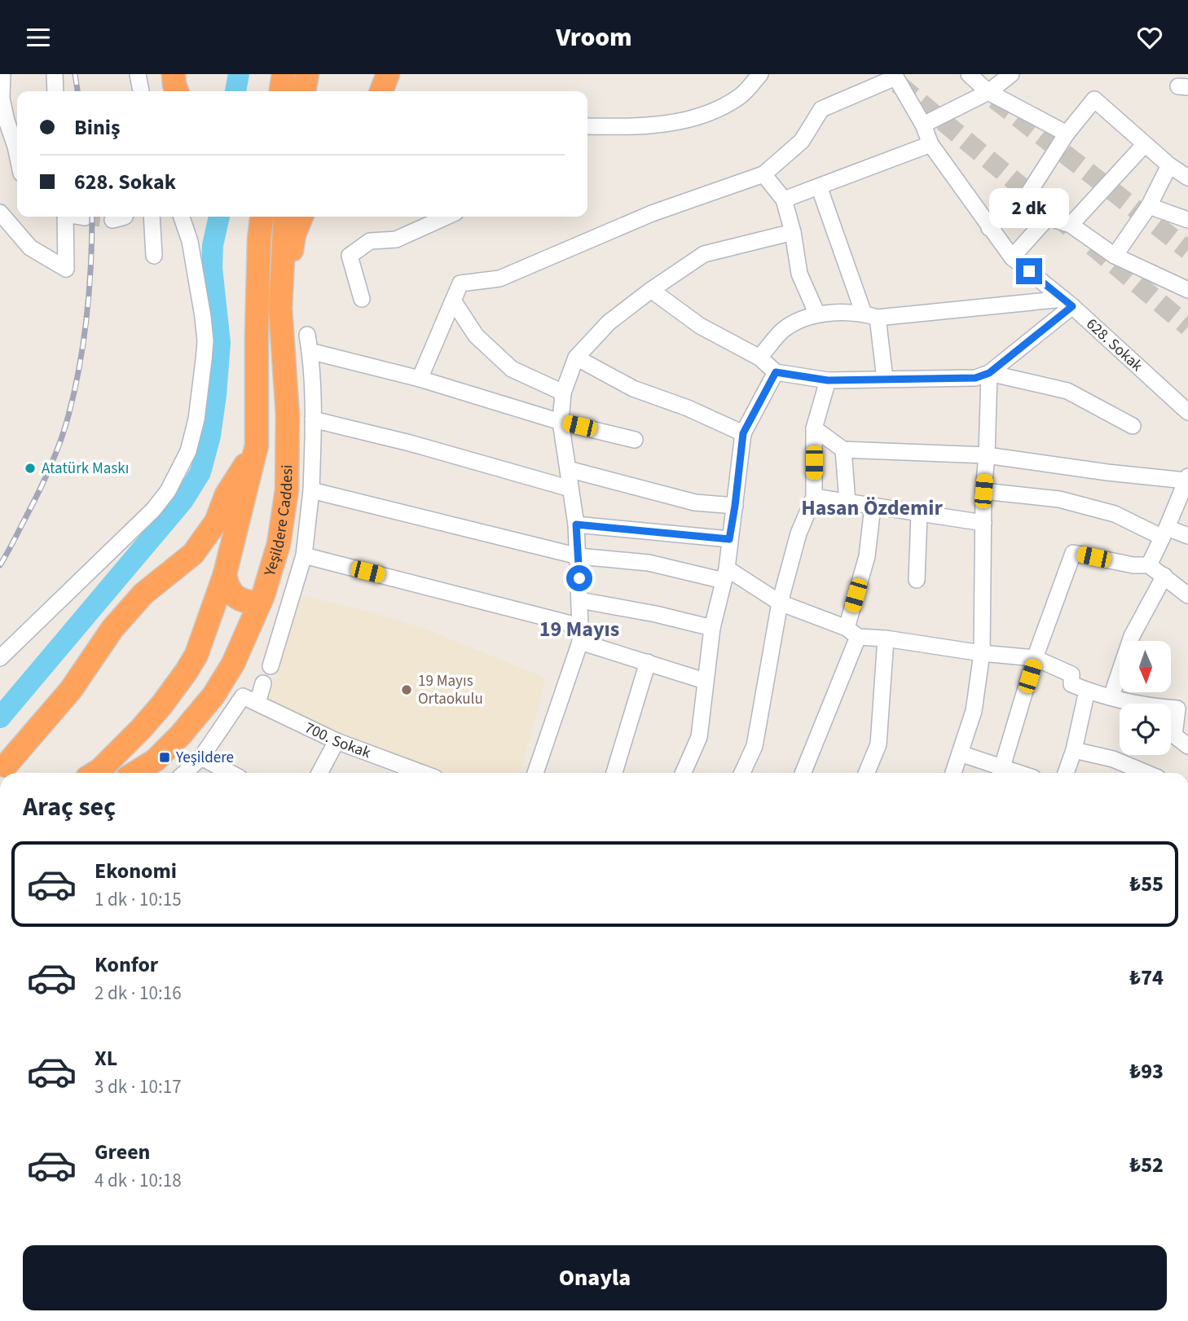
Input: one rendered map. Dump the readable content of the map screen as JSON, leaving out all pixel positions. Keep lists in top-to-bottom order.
{
  "streets": {
    "highway": ["Yeşildere Caddesi"],
    "street": ["628. Sokak", "700. Sokak"]
  },
  "districts": ["Hasan Özdemir", "19 Mayıs"],
  "places": {
    "other": ["Atatürk Maskı", "19 Mayıs Ortaokulu"],
    "transit": ["Yeşildere"]
  },
  "north": "bottom",
  "page": {
    "header": "Vroom",
    "banner": ["Biniş", "628. Sokak"],
    "bubble": "2 dk",
    "heading": "Araç seç",
    "list": [
      {
        "name": "Ekonomi",
        "note": "1 dk · 10:15",
        "value": "₺55"
      },
      {
        "name": "Konfor",
        "note": "2 dk · 10:16",
        "value": "₺74"
      },
      {
        "name": "XL",
        "note": "3 dk · 10:17",
        "value": "₺93"
      },
      {
        "name": "Green",
        "note": "4 dk · 10:18",
        "value": "₺52"
      }
    ],
    "buttons": "Onayla"
  }
}
